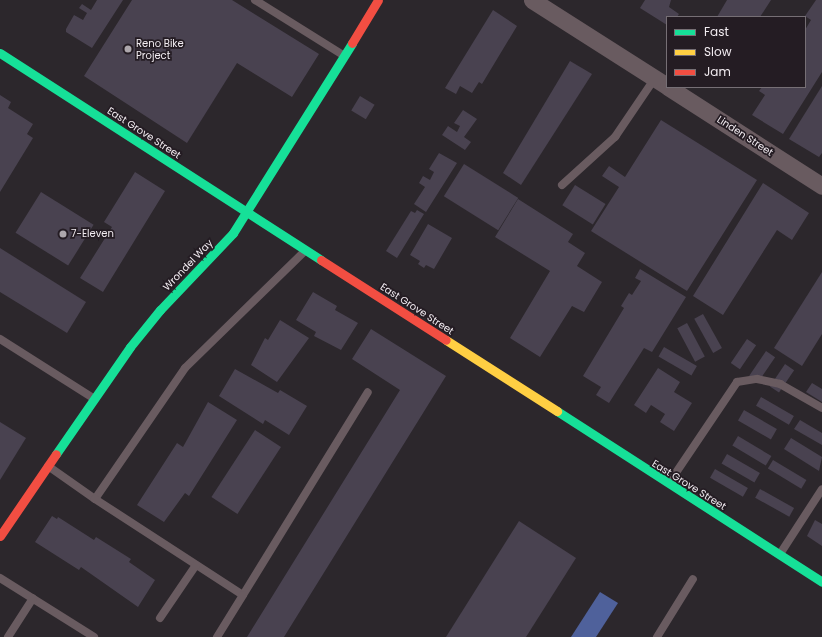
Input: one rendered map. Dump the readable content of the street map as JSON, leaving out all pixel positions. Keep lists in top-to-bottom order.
{
  "streets": {
    "street": ["East Grove Street", "Linden Street", "Wrondel Way"]
  },
  "crossings": [
    ["East Grove Street", "Wrondel Way"]
  ],
  "places": ["Reno Bike Project", "7-Eleven"],
  "legend": ["Fast", "Slow", "Jam"]
}
